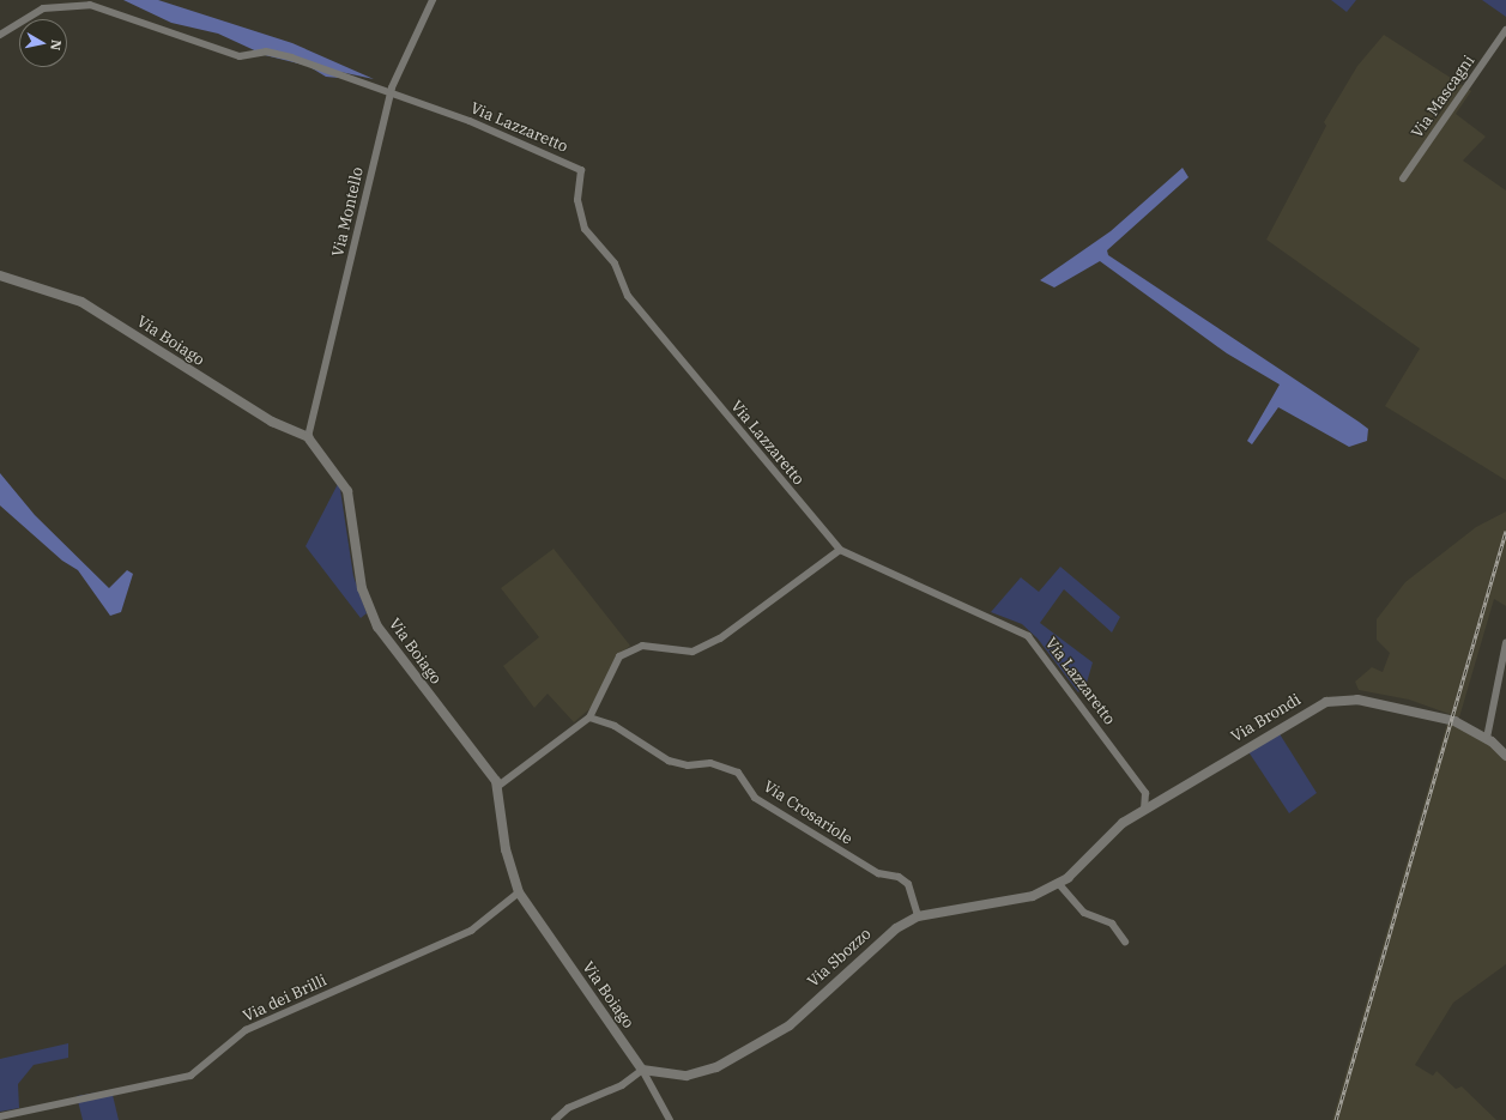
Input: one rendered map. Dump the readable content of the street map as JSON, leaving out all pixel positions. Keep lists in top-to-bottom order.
{
  "streets": {
    "street": [
      "Via Mascagni",
      "Via Lazzaretto",
      "Via Montello",
      "Via Boiago",
      "Via Brondi",
      "Via Crosariole",
      "Via Sbozzo",
      "Via dei Brilli"
    ]
  },
  "crossings": [
    ["Via Lazzaretto", "Via Montello"],
    ["Via Lazzaretto", "Via Brondi"],
    ["Via Montello", "Via Boiago"],
    ["Via Boiago", "Via Sbozzo"],
    ["Via Boiago", "Via dei Brilli"],
    ["Via Brondi", "Via Sbozzo"],
    ["Via Crosariole", "Via Sbozzo"]
  ],
  "north": "right"
}
